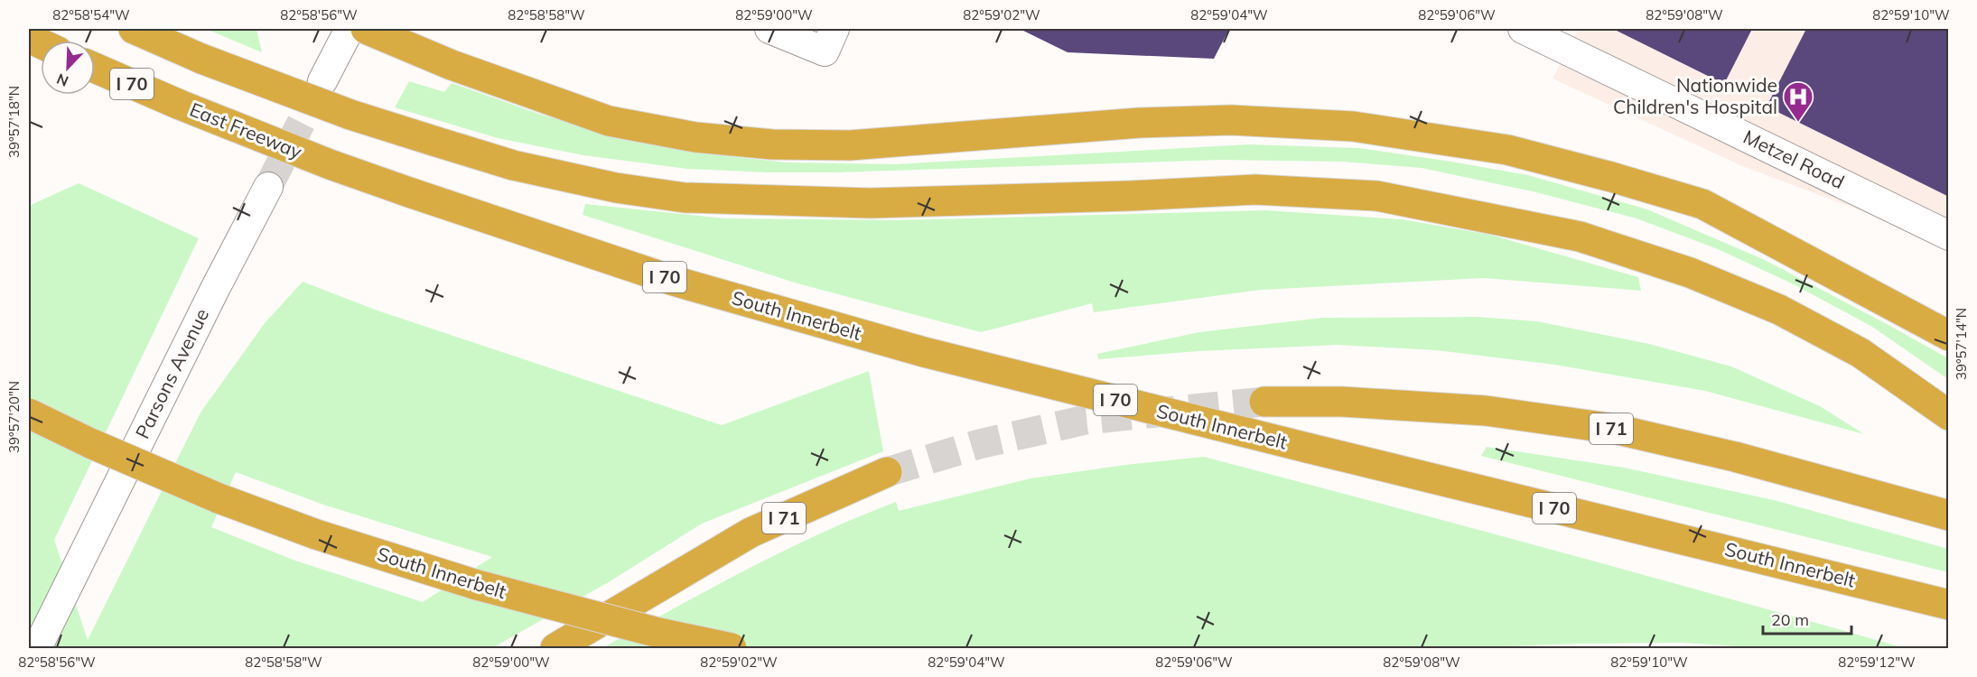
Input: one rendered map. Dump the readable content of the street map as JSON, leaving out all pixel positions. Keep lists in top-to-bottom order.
{
  "streets": {
    "highway": [
      "I 70",
      "East Freeway",
      "South Innerbelt",
      "I 71"
    ],
    "street": ["Metzel Road", "Parsons Avenue"]
  },
  "crossings": [
    ["East Freeway", "South Innerbelt"]
  ],
  "places": {
    "hospital": ["Nationwide Children's Hospital"]
  },
  "scale_bar": "20 m",
  "north": "bottom left",
  "coordinates": [
    "82°58'54\"W",
    "82°58'56\"W",
    "82°58'58\"W",
    "82°59'00\"W",
    "82°59'02\"W",
    "82°59'04\"W",
    "82°59'06\"W",
    "82°59'08\"W",
    "82°59'10\"W",
    "39°57'18\"N",
    "39°57'14\"N",
    "39°57'20\"N",
    "82°59'12\"W"
  ]
}
